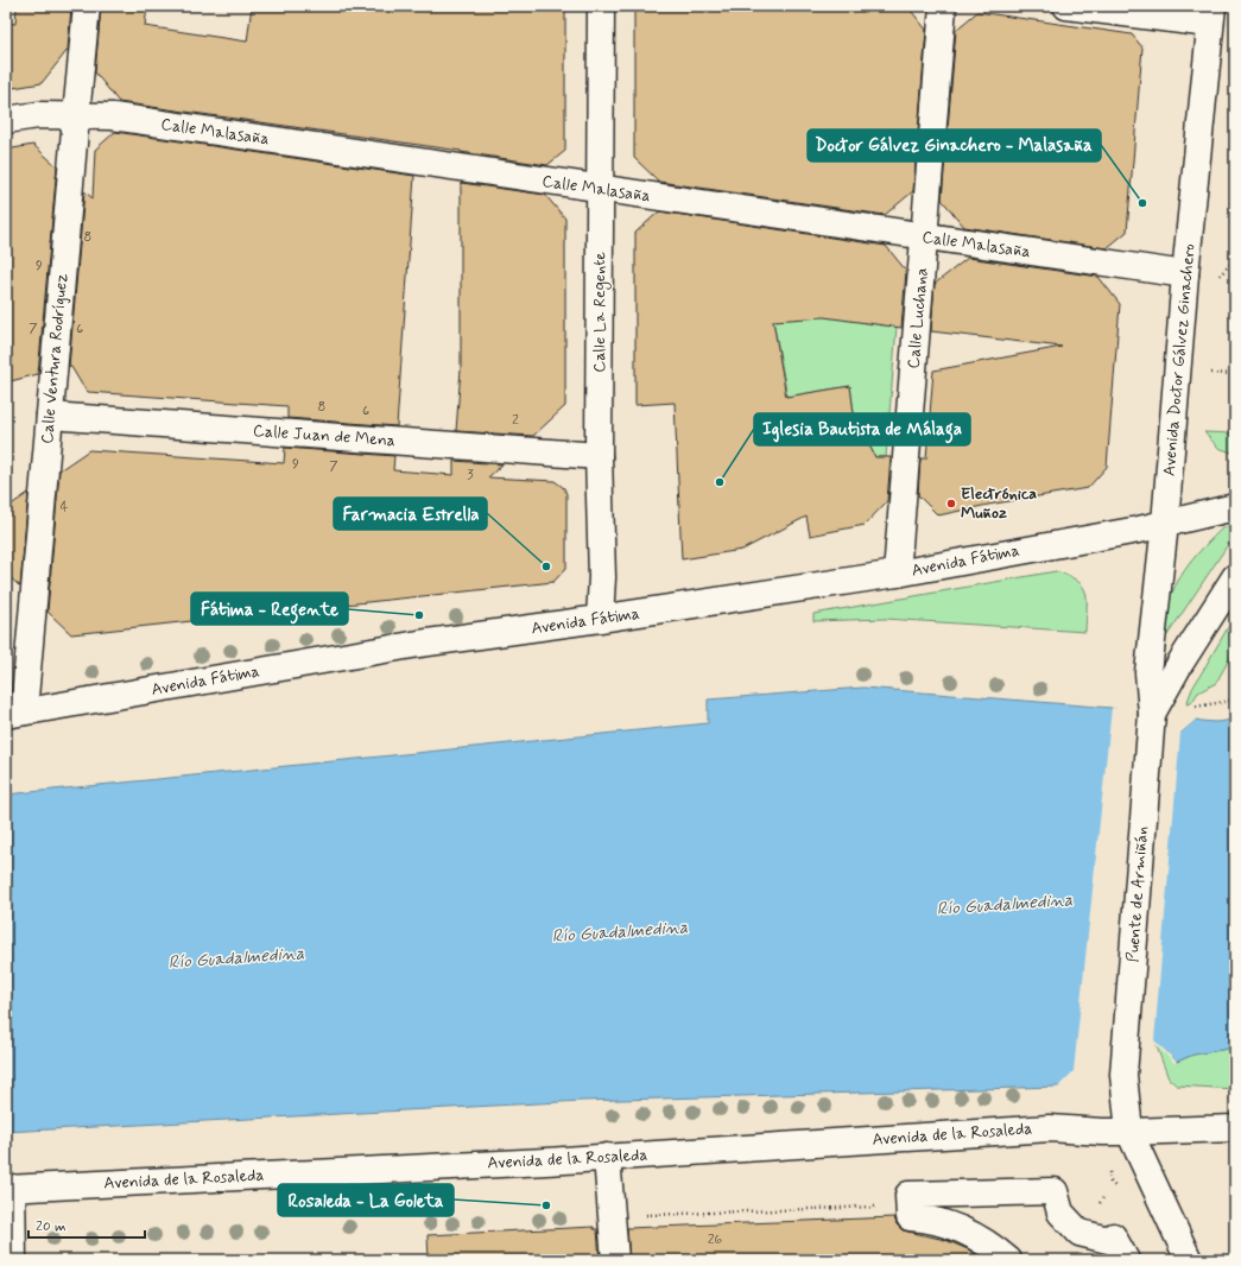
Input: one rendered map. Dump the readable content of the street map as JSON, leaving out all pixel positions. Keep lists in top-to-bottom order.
{
  "streets": {
    "street": [
      "Calle Malasaña",
      "Calle La Regente",
      "Calle Luchana",
      "Calle Ventura Rodríguez",
      "Avenida Doctor Gálvez Ginachero",
      "Calle Juan de Mena",
      "Avenida Fátima",
      "Puente de Armiñán",
      "Avenida de la Rosaleda"
    ]
  },
  "crossings": [
    ["Calle Malasaña", "Calle La Regente"],
    ["Calle Malasaña", "Calle Luchana"],
    ["Calle Malasaña", "Calle Ventura Rodríguez"],
    ["Calle Malasaña", "Avenida Doctor Gálvez Ginachero"],
    ["Calle La Regente", "Calle Juan de Mena"],
    ["Calle La Regente", "Avenida Fátima"],
    ["Calle Luchana", "Avenida Fátima"],
    ["Calle Ventura Rodríguez", "Calle Juan de Mena"],
    ["Calle Ventura Rodríguez", "Avenida Fátima"],
    ["Avenida Doctor Gálvez Ginachero", "Avenida Fátima"],
    ["Avenida Doctor Gálvez Ginachero", "Puente de Armiñán"],
    ["Puente de Armiñán", "Avenida de la Rosaleda"]
  ],
  "water": ["Río Guadalmedina"],
  "places": [
    "Doctor Gálvez Ginachero - Malasaña",
    "Iglesia Bautista de Málaga",
    "Electrónica Muñoz",
    "Farmacia Estrella",
    "Fátima - Regente",
    "Rosaleda - La Goleta"
  ],
  "house_numbers": [
    "8",
    "9",
    "7",
    "6",
    "8",
    "6",
    "2",
    "9",
    "7",
    "3",
    "4",
    "26"
  ],
  "scale_bar": "20 m"
}
